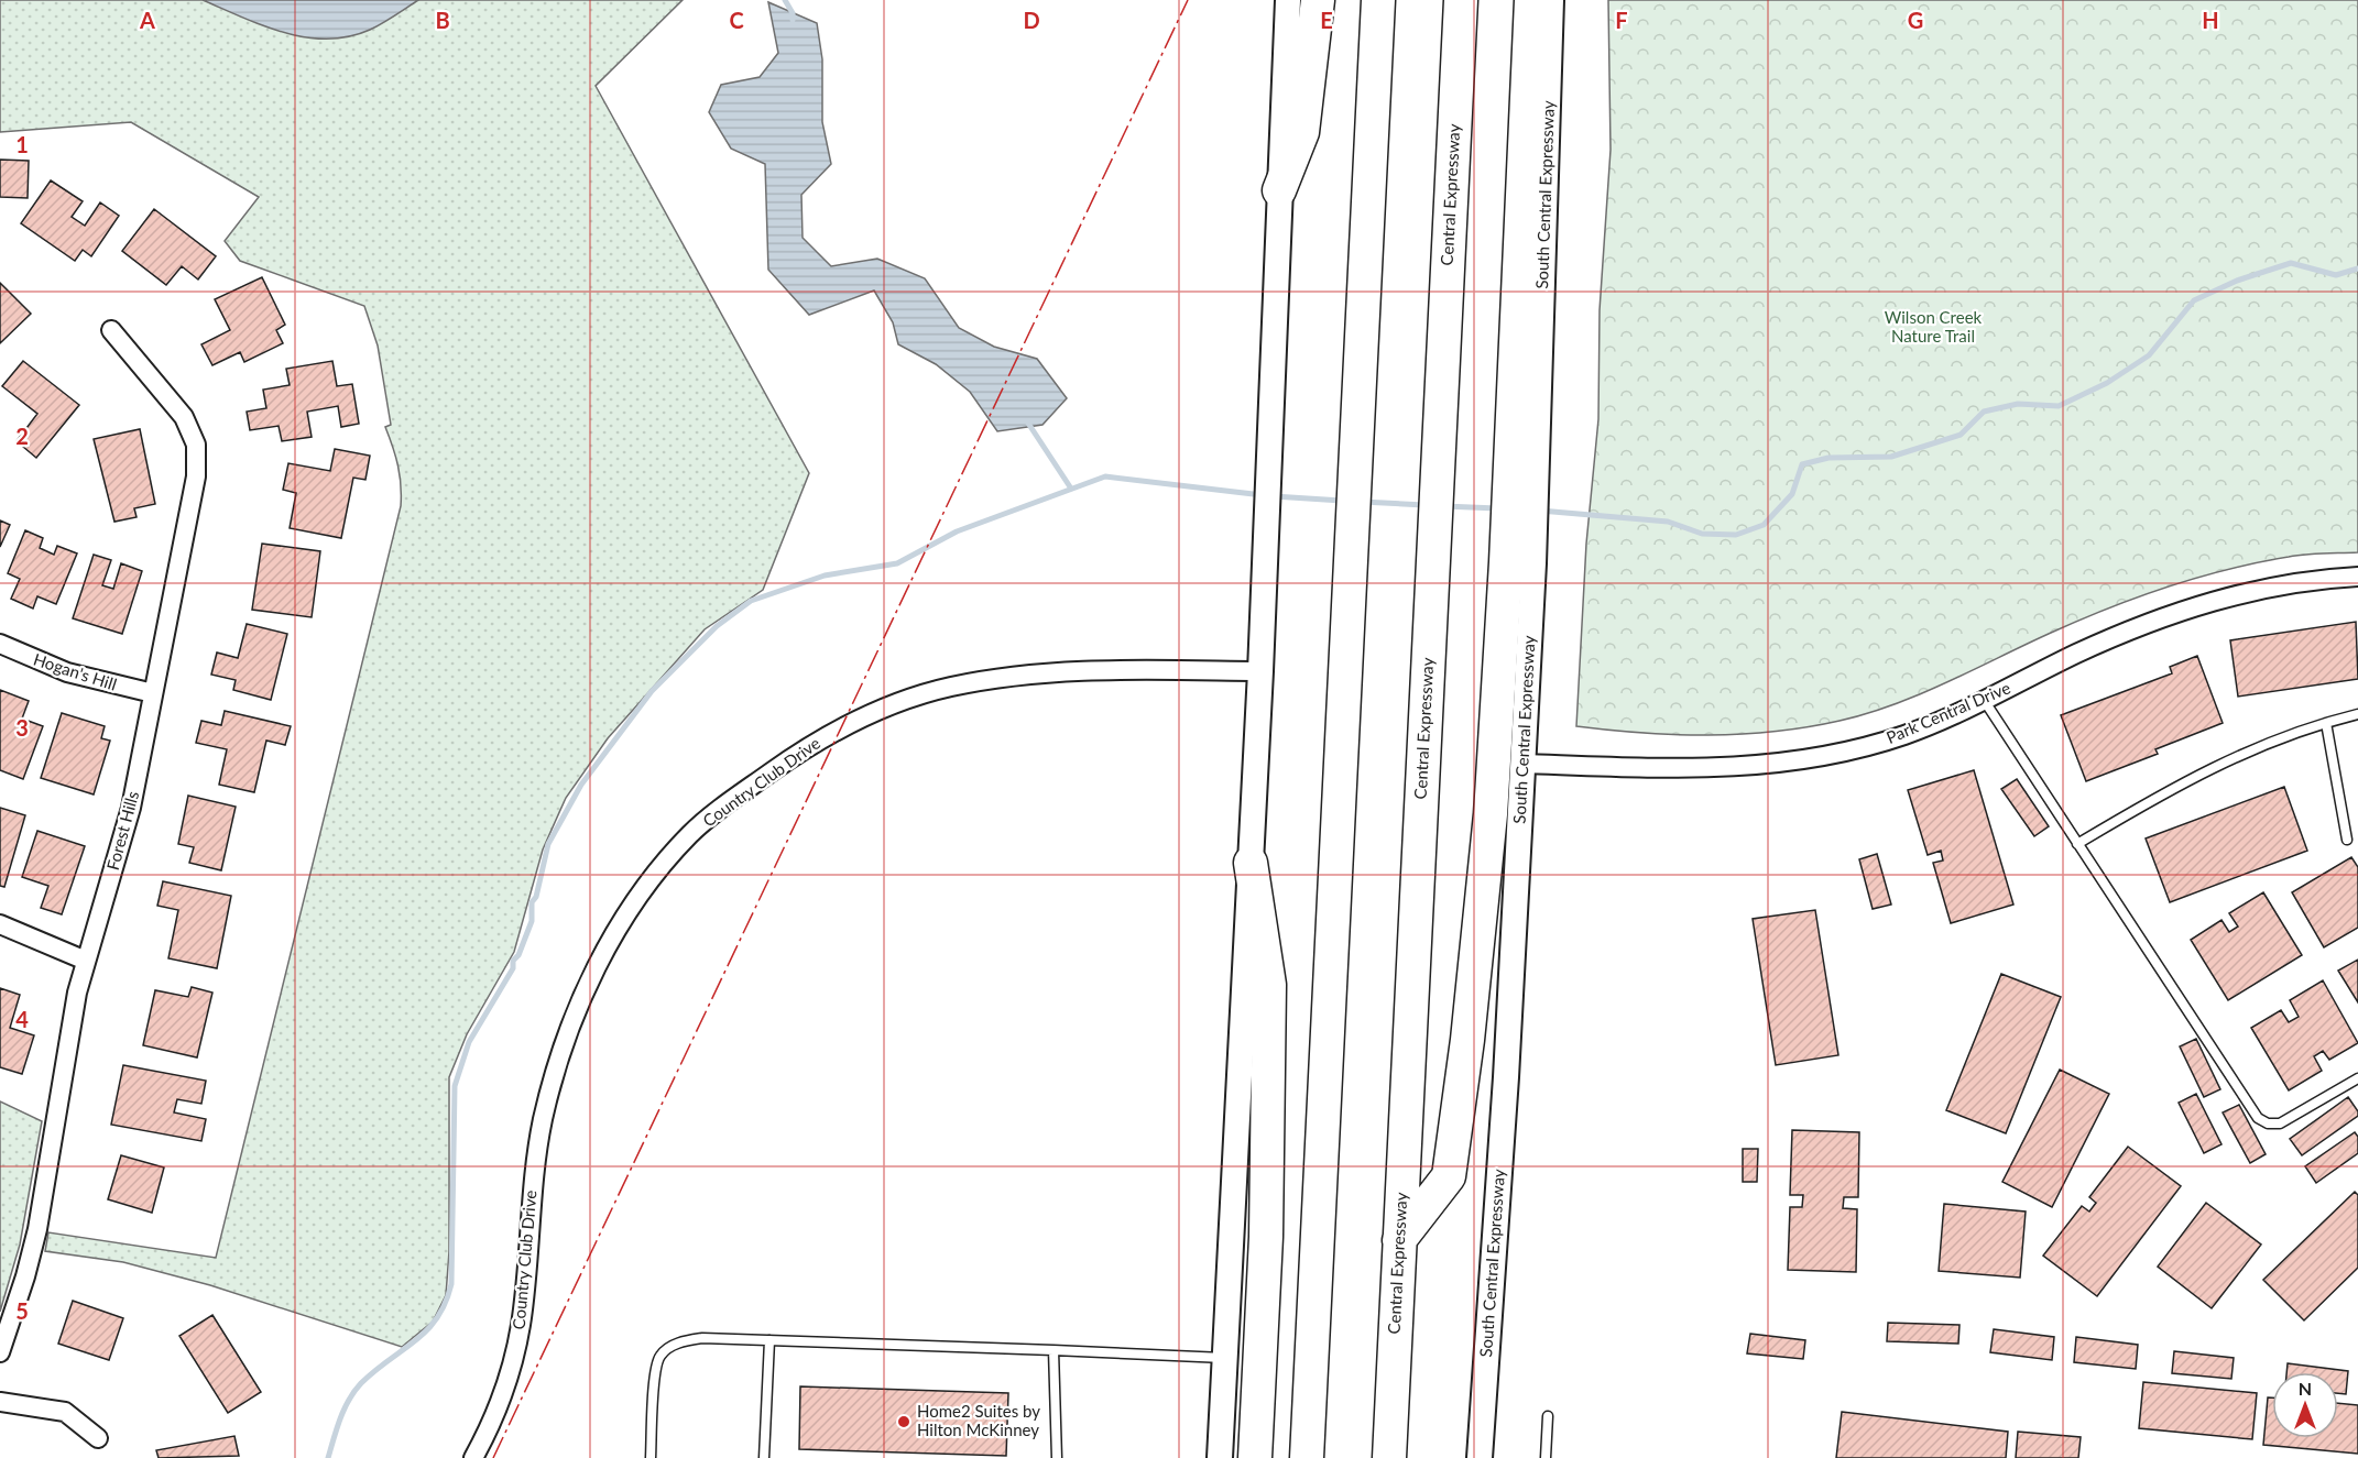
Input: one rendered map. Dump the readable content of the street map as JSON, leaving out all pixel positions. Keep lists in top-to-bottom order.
{
  "streets": {
    "highway": ["Central Expressway"],
    "main road": ["South Central Expressway"],
    "street": [
      "Hogan's Hill",
      "Park Central Drive",
      "Country Club Drive",
      "Forest Hills"
    ]
  },
  "crossings": [
    ["South Central Expressway", "Park Central Drive"],
    ["Hogan's Hill", "Forest Hills"]
  ],
  "parks": ["Wilson Creek Nature Trail"],
  "places": ["Home2 Suites by Hilton McKinney"],
  "north": "top",
  "grid": {
    "columns": [
      "A",
      "B",
      "C",
      "D",
      "E",
      "F",
      "G",
      "H"
    ],
    "rows": [
      "1",
      "2",
      "3",
      "4",
      "5"
    ]
  }
}
